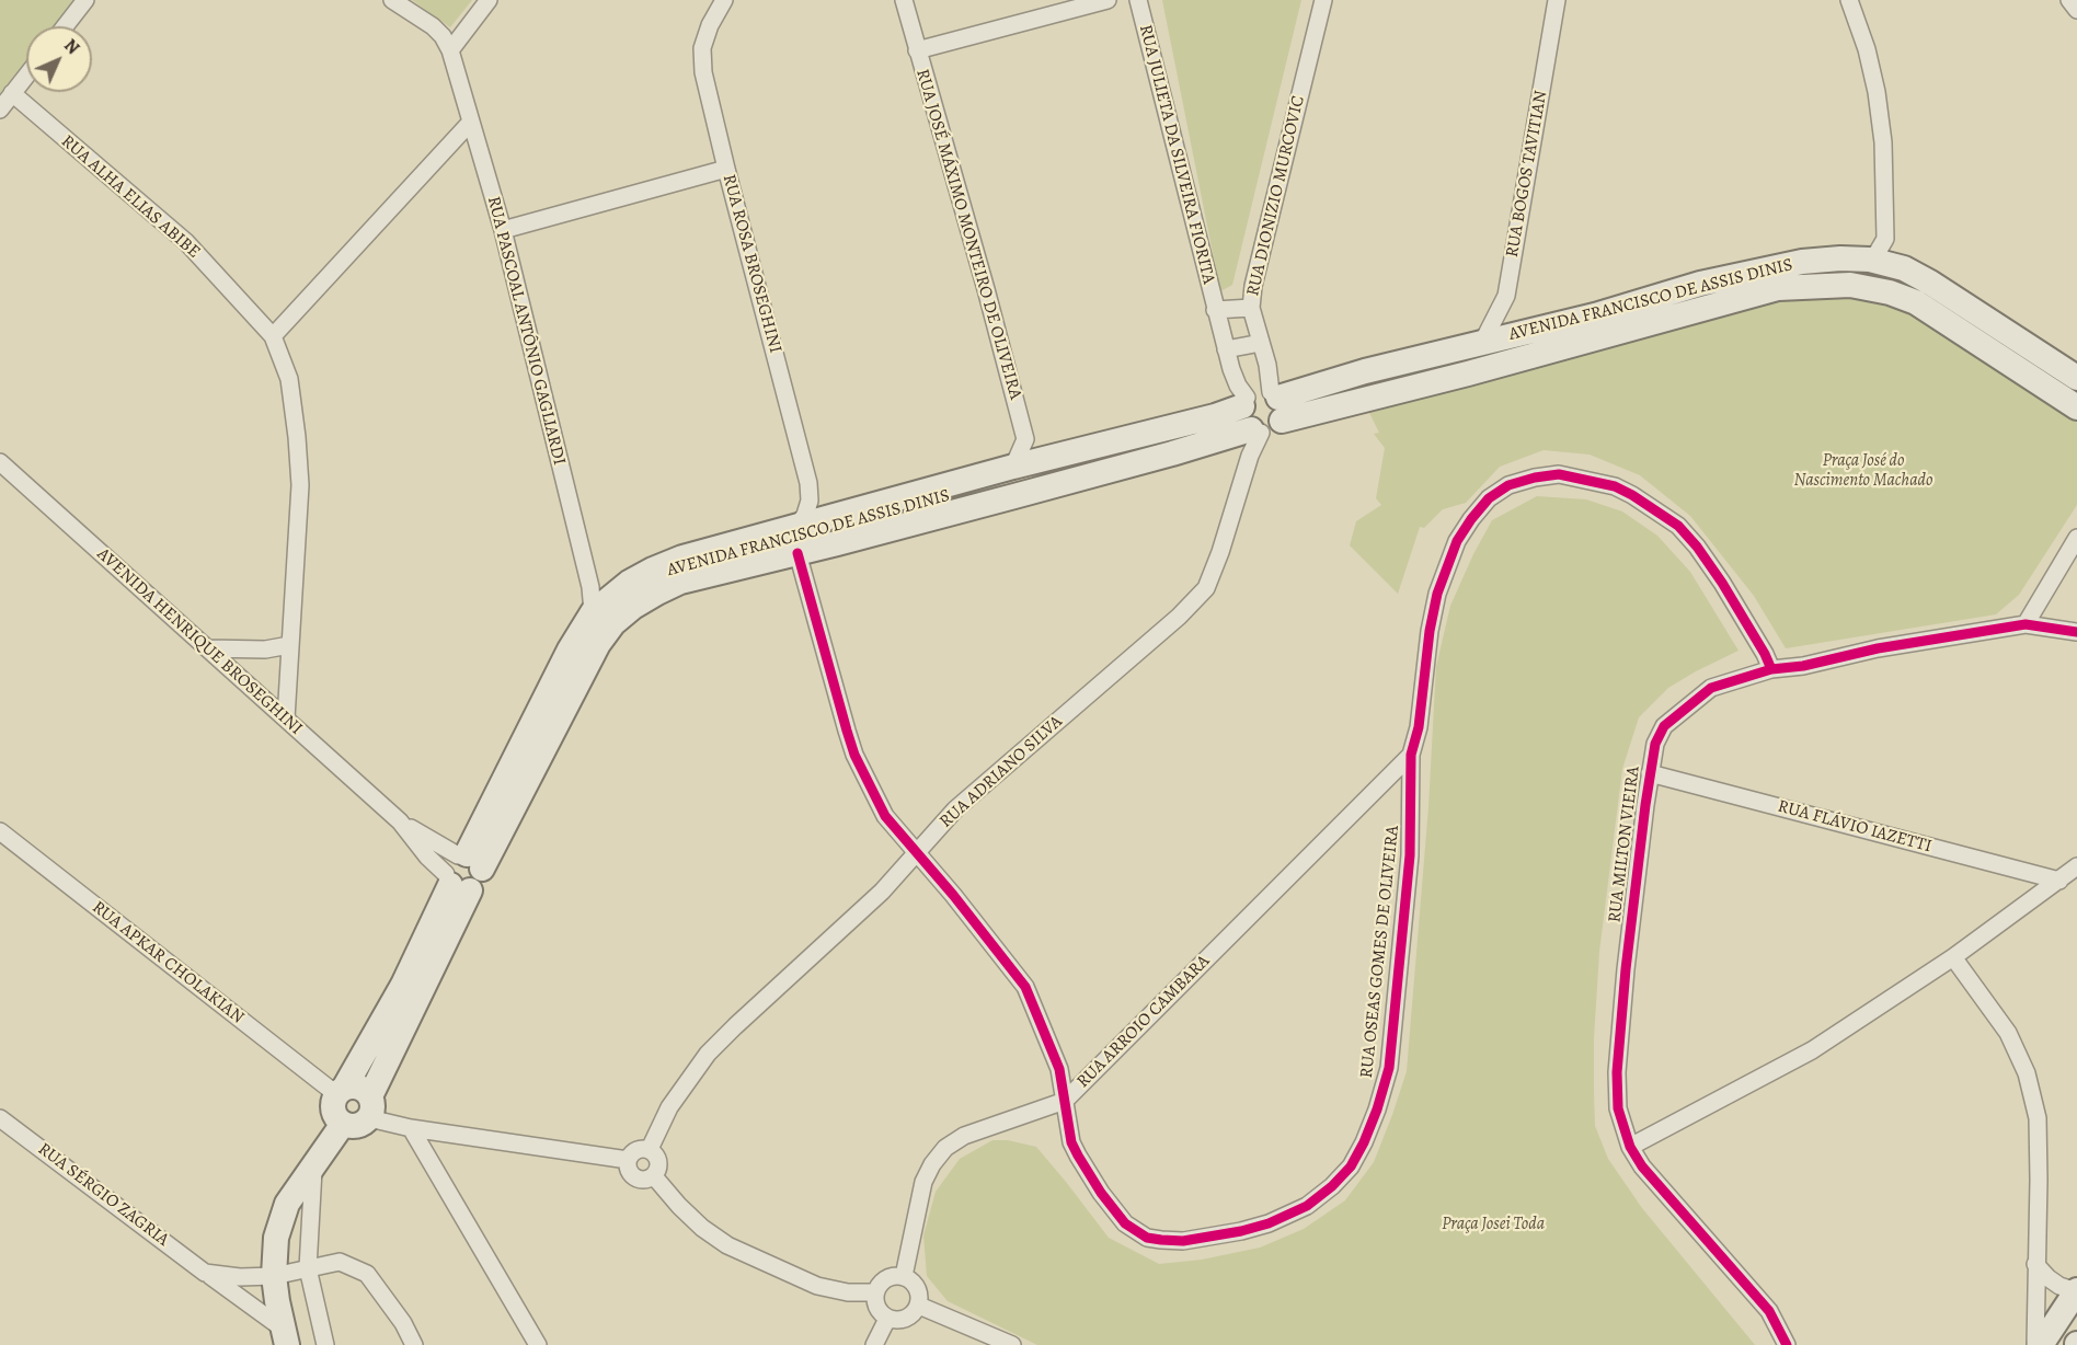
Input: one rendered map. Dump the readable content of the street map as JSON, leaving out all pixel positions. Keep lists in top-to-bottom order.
{
  "streets": {
    "main road": ["AVENIDA FRANCISCO DE ASSIS DINIS"],
    "street": [
      "RUA JULIETA DA SILVEIRA FIORITA",
      "RUA BOGOS TAVITIAN",
      "RUA DIONIZIO MURCOVIC",
      "RUA ALHA ELIAS ABIBE",
      "RUA JOSÉ MÁXIMO MONTEIRO DE OLIVEIRA",
      "RUA ROSA BROSEGHINI",
      "RUA PASCOAL ANTÔNIO GAGLIARDI",
      "AVENIDA HENRIQUE BROSEGHINI",
      "RUA ADRIANO SILVA",
      "RUA FLÁVIO IAZETTI",
      "RUA MILTON VIEIRA",
      "RUA OSEAS GOMES DE OLIVEIRA",
      "RUA APKAR CHOLAKIAN",
      "RUA ARROIO CAMBARA",
      "RUA SÉRGIO ZAGRIA"
    ]
  },
  "crossings": [
    ["RUA JULIETA DA SILVEIRA FIORITA", "RUA DIONIZIO MURCOVIC"],
    ["RUA JULIETA DA SILVEIRA FIORITA", "AVENIDA FRANCISCO DE ASSIS DINIS"],
    ["RUA JULIETA DA SILVEIRA FIORITA", "RUA ADRIANO SILVA"],
    ["RUA BOGOS TAVITIAN", "AVENIDA FRANCISCO DE ASSIS DINIS"],
    ["RUA DIONIZIO MURCOVIC", "AVENIDA FRANCISCO DE ASSIS DINIS"],
    ["RUA DIONIZIO MURCOVIC", "RUA ADRIANO SILVA"],
    ["RUA ALHA ELIAS ABIBE", "AVENIDA HENRIQUE BROSEGHINI"],
    ["RUA JOSÉ MÁXIMO MONTEIRO DE OLIVEIRA", "AVENIDA FRANCISCO DE ASSIS DINIS"],
    ["RUA ROSA BROSEGHINI", "AVENIDA FRANCISCO DE ASSIS DINIS"],
    ["AVENIDA FRANCISCO DE ASSIS DINIS", "RUA PASCOAL ANTÔNIO GAGLIARDI"],
    ["AVENIDA FRANCISCO DE ASSIS DINIS", "AVENIDA HENRIQUE BROSEGHINI"],
    ["AVENIDA FRANCISCO DE ASSIS DINIS", "RUA ADRIANO SILVA"],
    ["AVENIDA FRANCISCO DE ASSIS DINIS", "RUA OSEAS GOMES DE OLIVEIRA"],
    ["AVENIDA FRANCISCO DE ASSIS DINIS", "RUA APKAR CHOLAKIAN"],
    ["RUA ADRIANO SILVA", "RUA OSEAS GOMES DE OLIVEIRA"],
    ["RUA FLÁVIO IAZETTI", "RUA MILTON VIEIRA"],
    ["RUA MILTON VIEIRA", "RUA OSEAS GOMES DE OLIVEIRA"],
    ["RUA OSEAS GOMES DE OLIVEIRA", "RUA ARROIO CAMBARA"]
  ],
  "parks": ["Praça José do Nascimento Machado", "Praça Josei Toda"],
  "north": "top right"
}
